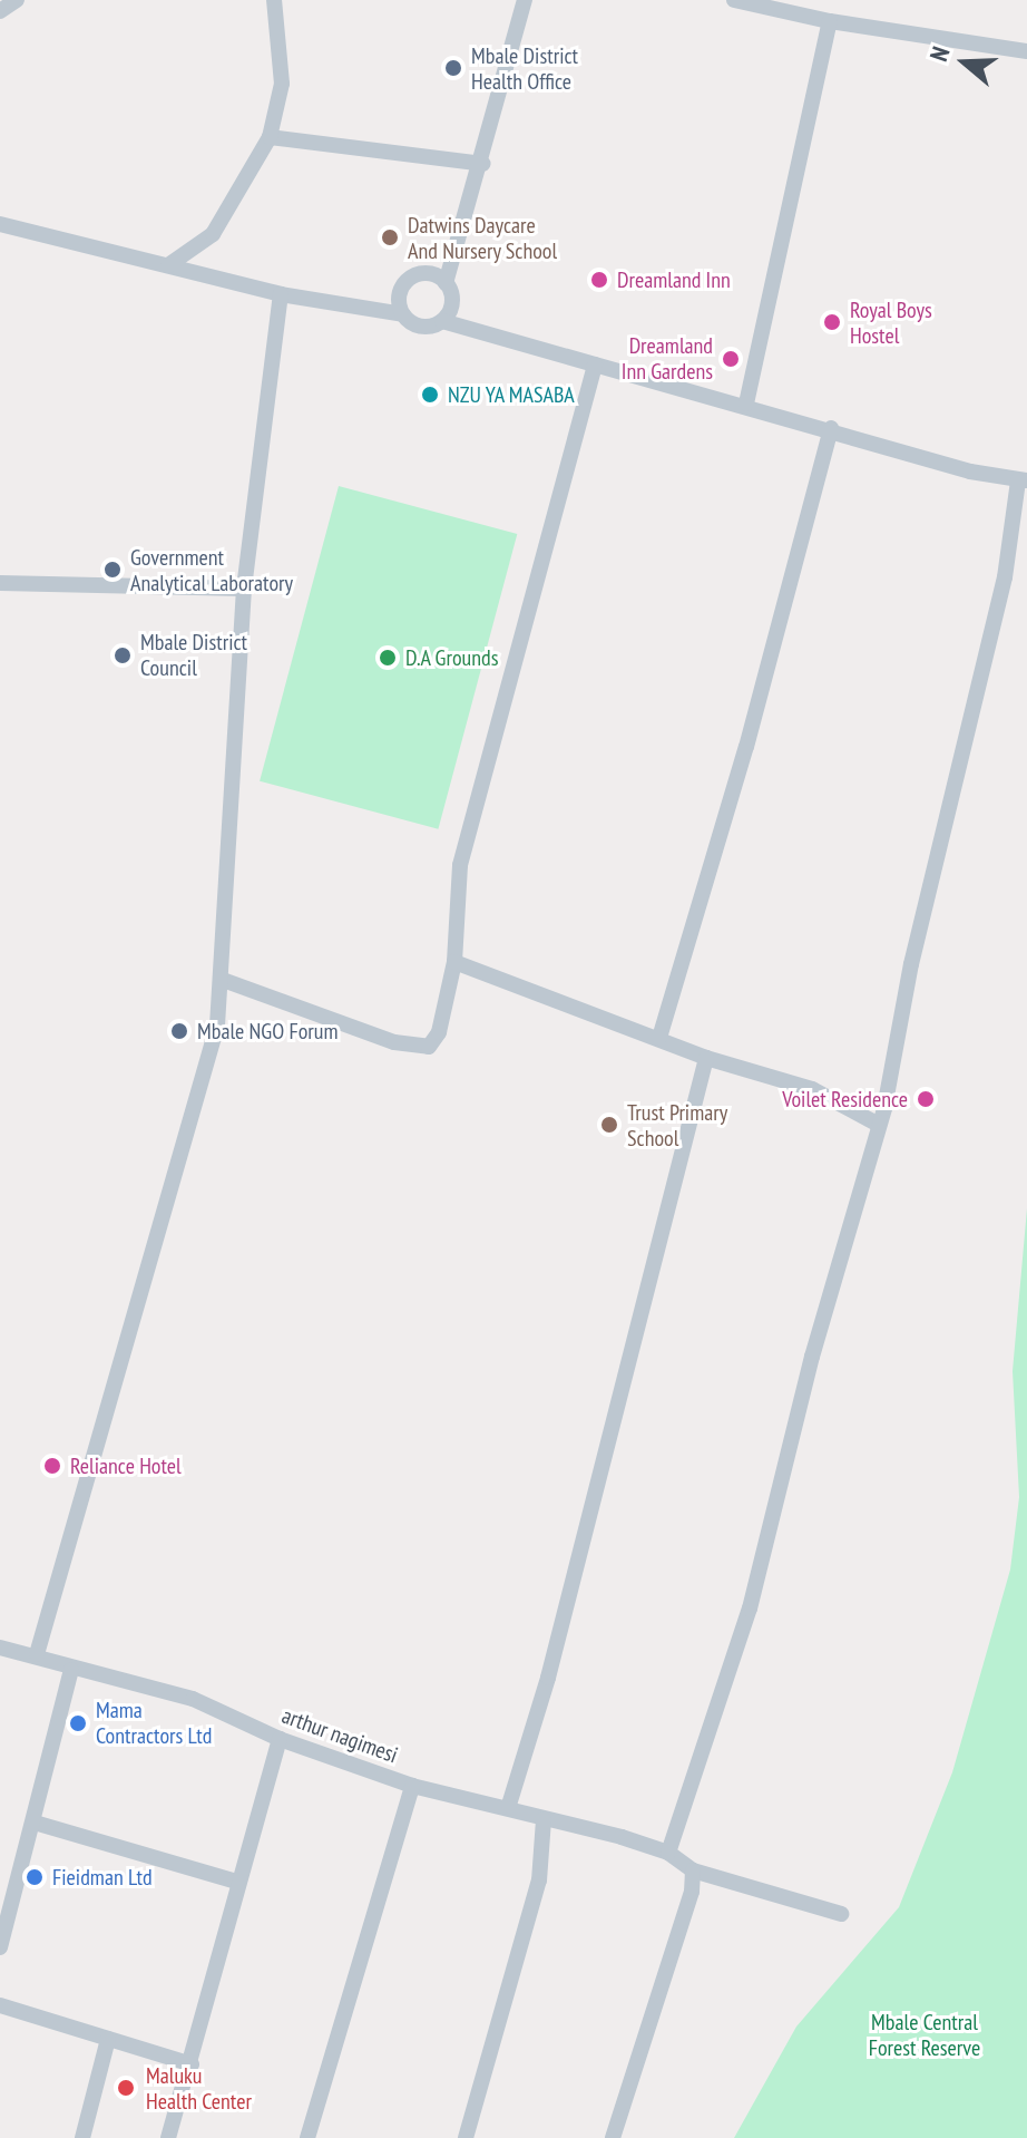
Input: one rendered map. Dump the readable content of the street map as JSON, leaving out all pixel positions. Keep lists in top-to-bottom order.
{
  "streets": {
    "street": ["arthur nagimesi"]
  },
  "parks": ["Mbale Central Forest Reserve"],
  "places": [
    "Mbale District Health Office",
    "Datwins Daycare And Nursery School",
    "Dreamland Inn",
    "Royal Boys Hostel",
    "Dreamland Inn Gardens",
    "NZU YA MASABA",
    "Government Analytical Laboratory",
    "Mbale District Council",
    "D.A Grounds",
    "Mbale NGO Forum",
    "Voilet Residence",
    "Trust Primary School",
    "Reliance Hotel",
    "Mama Contractors Ltd",
    "Fieidman Ltd",
    "Maluku Health Center"
  ],
  "north": "left"
}
